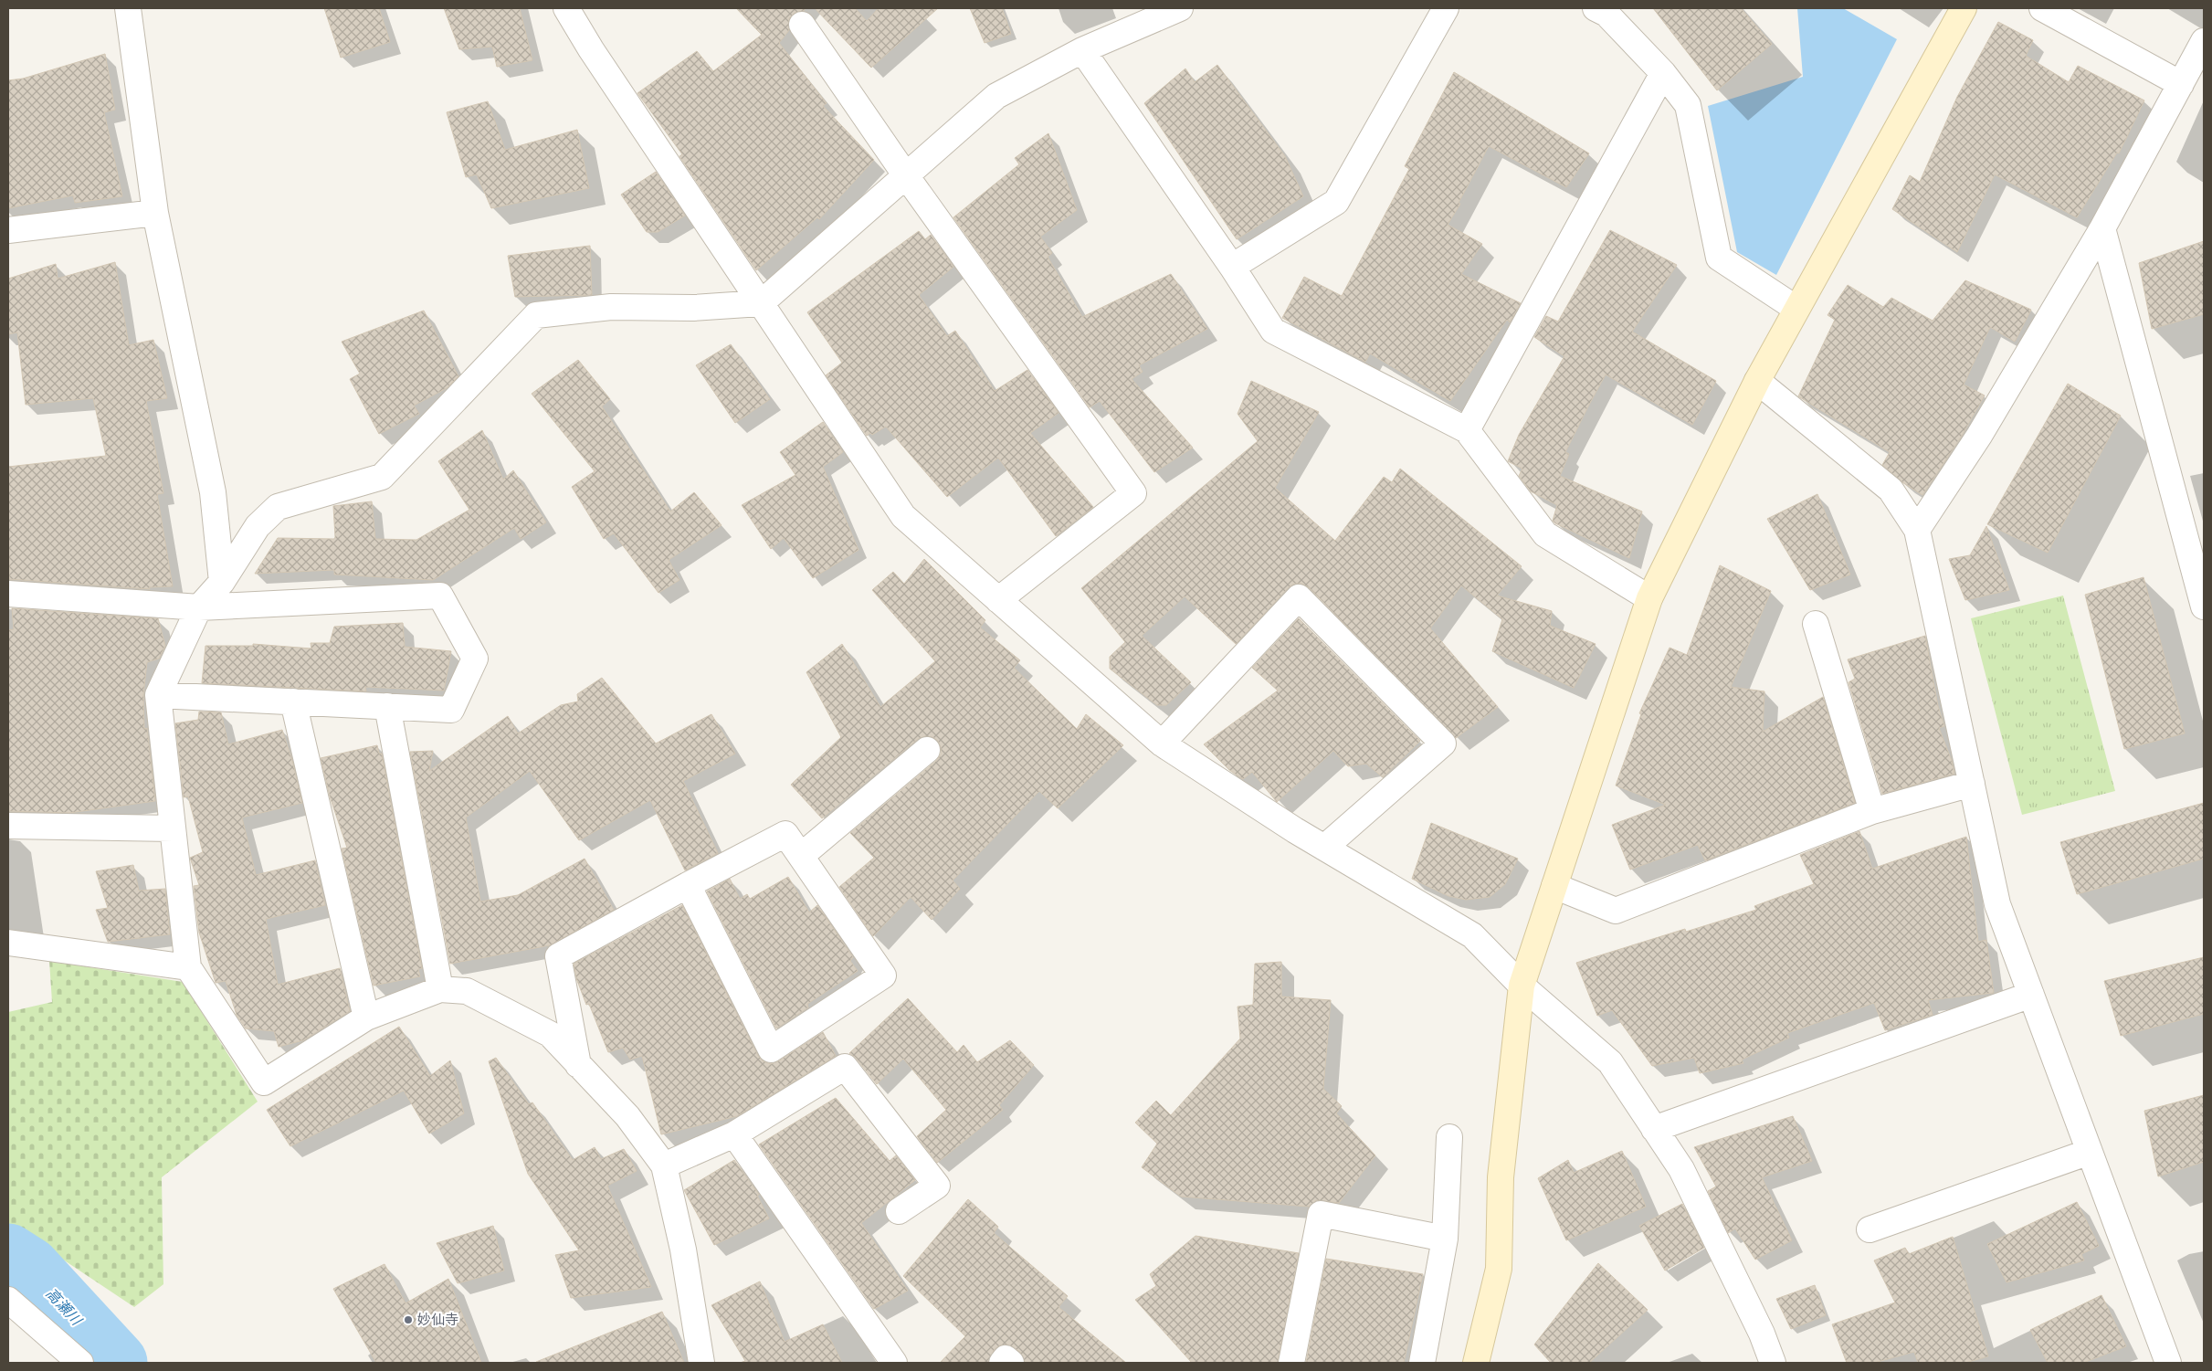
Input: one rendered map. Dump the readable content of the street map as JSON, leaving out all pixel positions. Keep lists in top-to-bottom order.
{
  "water": ["高瀬川"],
  "places": ["妙仙寺"]
}
